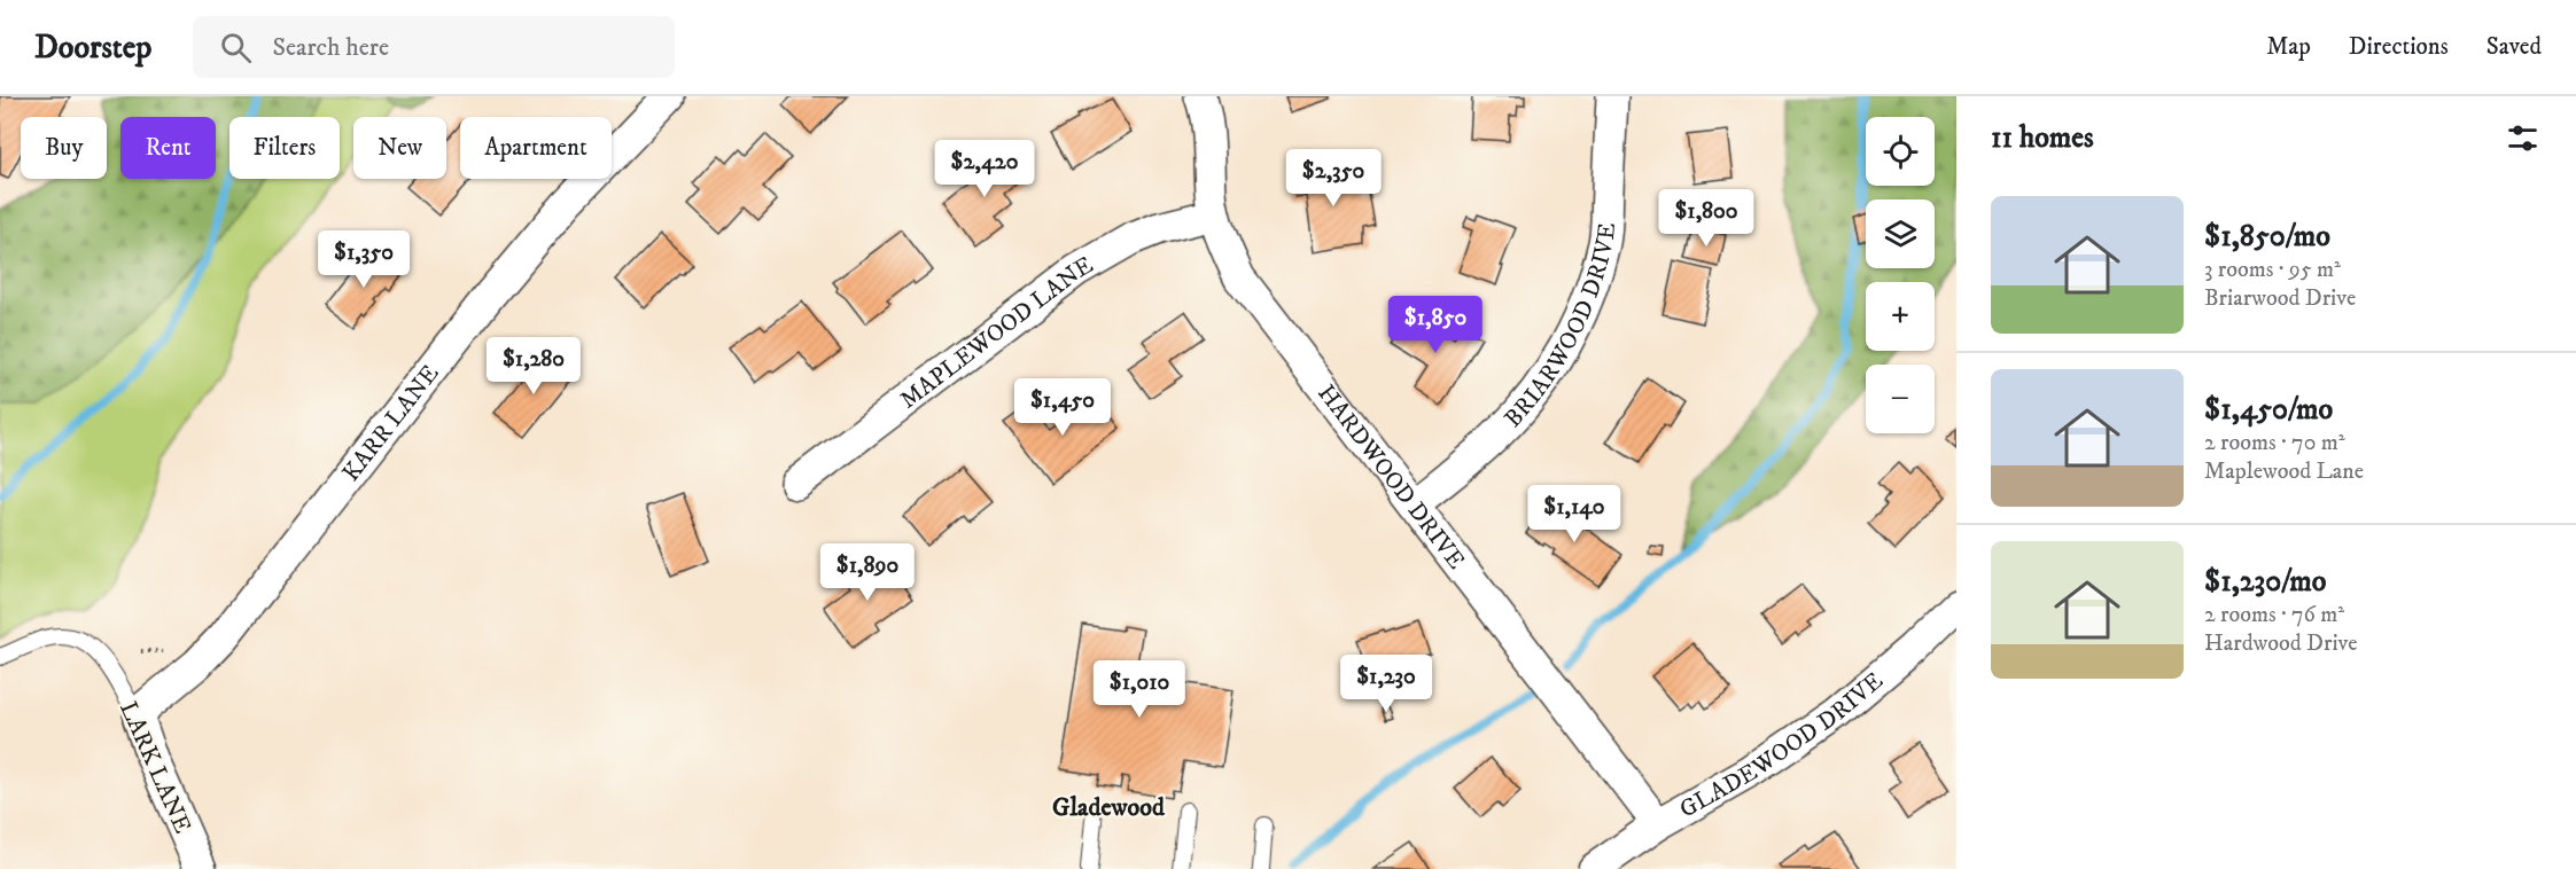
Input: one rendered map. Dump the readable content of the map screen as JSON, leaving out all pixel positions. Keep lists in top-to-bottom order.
{
  "streets": {
    "street": [
      "BRIARWOOD DRIVE",
      "MAPLEWOOD LANE",
      "KARR LANE",
      "HARDWOOD DRIVE",
      "GLADEWOOD DRIVE",
      "LARK LANE"
    ]
  },
  "crossings": [
    ["BRIARWOOD DRIVE", "HARDWOOD DRIVE"],
    ["MAPLEWOOD LANE", "HARDWOOD DRIVE"],
    ["KARR LANE", "LARK LANE"],
    ["HARDWOOD DRIVE", "GLADEWOOD DRIVE"]
  ],
  "districts": ["Gladewood"],
  "page": {
    "header": "Doorstep",
    "search": "Search here",
    "nav": ["Map", "Directions", "Saved"],
    "heading": "11 homes",
    "map_buttons": ["+", "−"],
    "chip": [
      "Buy",
      "Rent",
      "Filters",
      "New",
      "Apartment"
    ],
    "price": [
      "$2,420",
      "$2,350",
      "$1,800",
      "$1,350",
      "$1,850",
      "$1,280",
      "$1,450",
      "$1,140",
      "$1,890",
      "$1,230",
      "$1,010"
    ],
    "list": [
      {
        "name": "$1,850/mo",
        "note": "3 rooms · 95 m² · Briarwood Drive"
      },
      {
        "name": "$1,450/mo",
        "note": "2 rooms · 70 m² · Maplewood Lane"
      },
      {
        "name": "$1,230/mo",
        "note": "2 rooms · 76 m² · Hardwood Drive"
      }
    ]
  }
}
